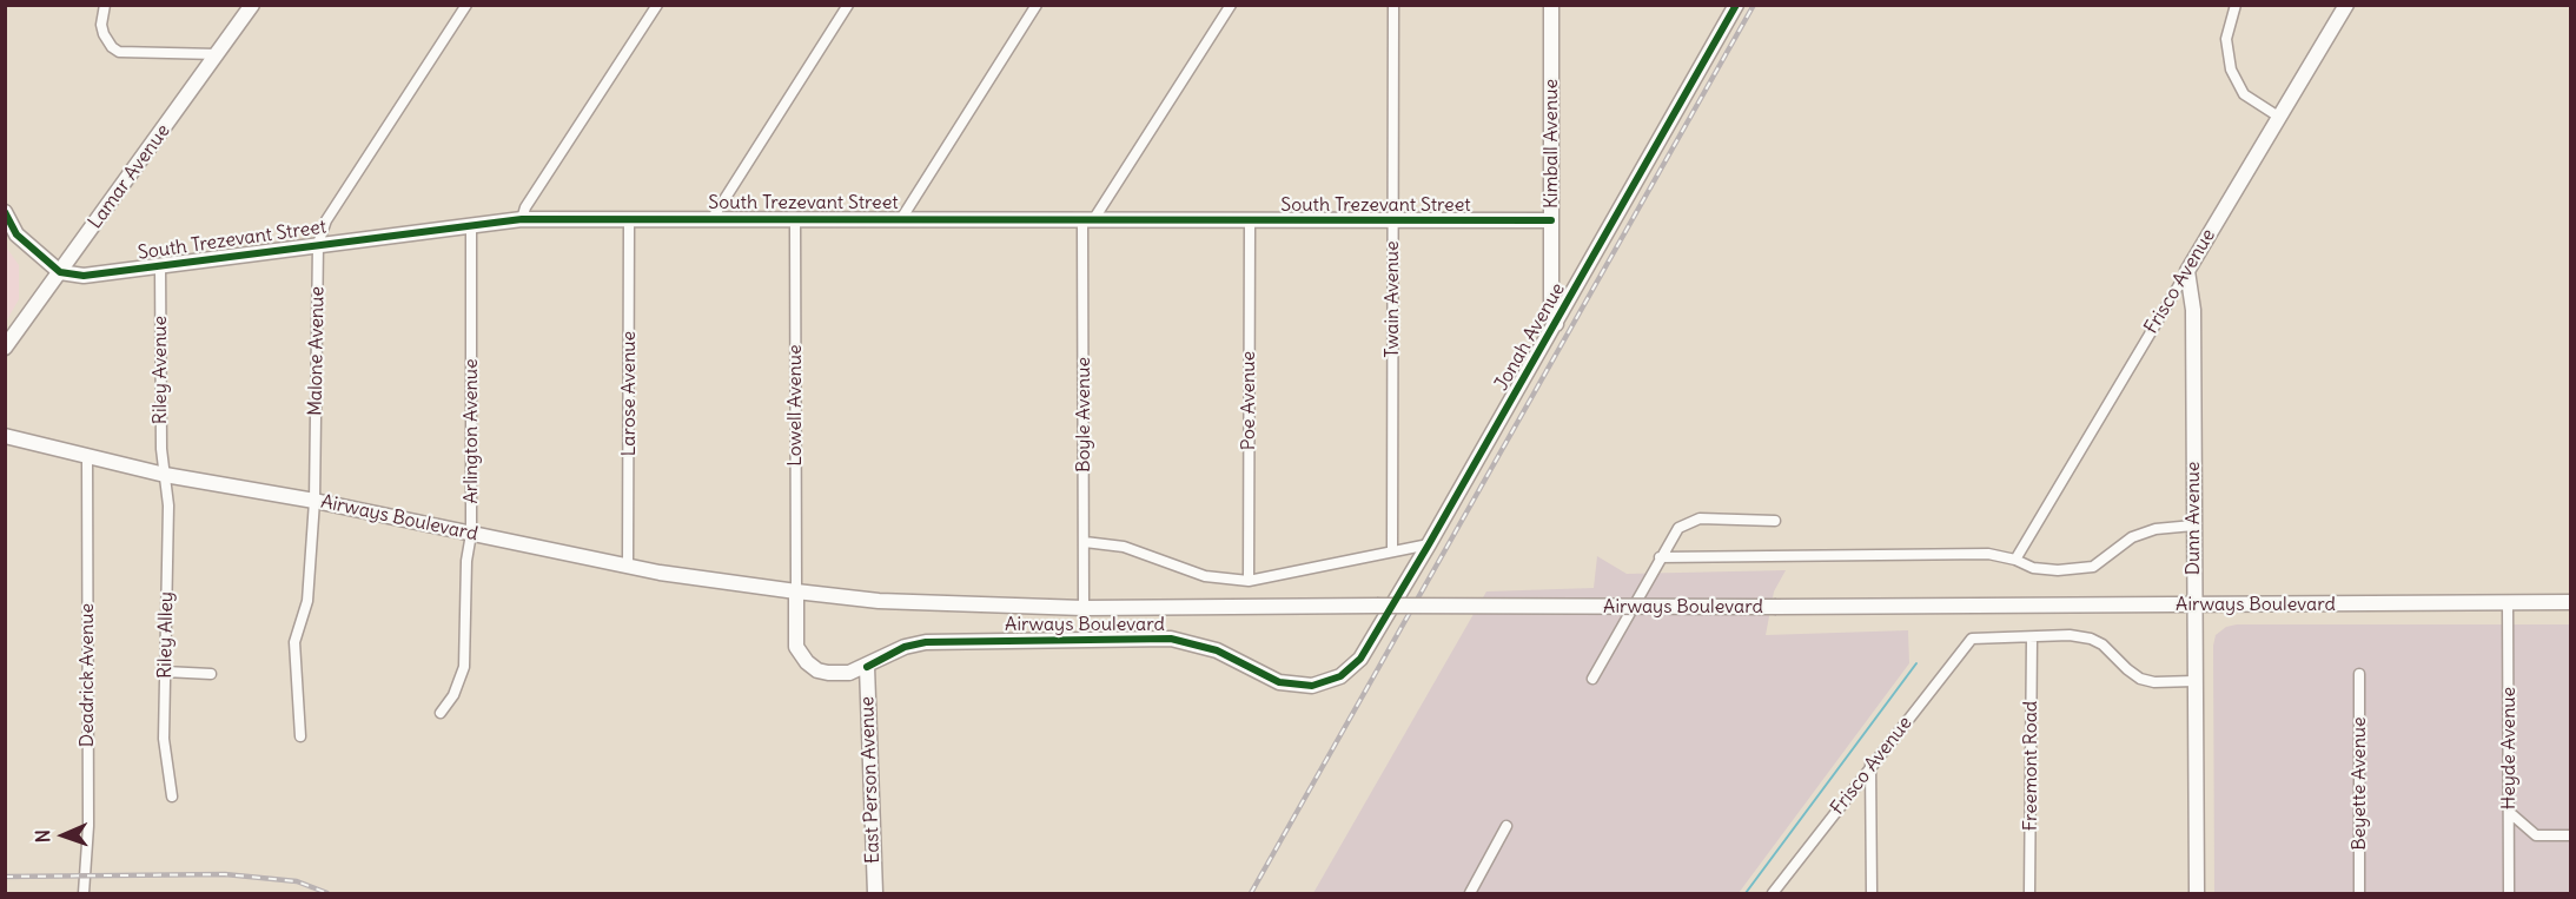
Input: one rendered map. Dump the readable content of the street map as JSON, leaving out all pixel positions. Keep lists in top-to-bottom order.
{
  "streets": {
    "street": [
      "Kimball Avenue",
      "Lamar Avenue",
      "South Trezevant Street",
      "Frisco Avenue",
      "Twain Avenue",
      "Jonah Avenue",
      "Malone Avenue",
      "Riley Avenue",
      "Larose Avenue",
      "Poe Avenue",
      "Lowell Avenue",
      "Boyle Avenue",
      "Arlington Avenue",
      "Airways Boulevard",
      "Dunn Avenue",
      "Riley Alley",
      "Deadrick Avenue",
      "Heyde Avenue",
      "Freemont Road",
      "East Person Avenue",
      "Beyette Avenue"
    ]
  },
  "crossings": [
    ["Kimball Avenue", "South Trezevant Street"],
    ["Kimball Avenue", "Jonah Avenue"],
    ["Lamar Avenue", "South Trezevant Street"],
    ["South Trezevant Street", "Twain Avenue"],
    ["South Trezevant Street", "Malone Avenue"],
    ["South Trezevant Street", "Riley Avenue"],
    ["South Trezevant Street", "Larose Avenue"],
    ["South Trezevant Street", "Poe Avenue"],
    ["South Trezevant Street", "Lowell Avenue"],
    ["South Trezevant Street", "Boyle Avenue"],
    ["South Trezevant Street", "Arlington Avenue"],
    ["Frisco Avenue", "Dunn Avenue"],
    ["Frisco Avenue", "Freemont Road"],
    ["Jonah Avenue", "Airways Boulevard"],
    ["Malone Avenue", "Airways Boulevard"],
    ["Riley Avenue", "Airways Boulevard"],
    ["Riley Avenue", "Riley Alley"],
    ["Larose Avenue", "Airways Boulevard"],
    ["Lowell Avenue", "Airways Boulevard"],
    ["Boyle Avenue", "Airways Boulevard"],
    ["Arlington Avenue", "Airways Boulevard"],
    ["Airways Boulevard", "Dunn Avenue"],
    ["Airways Boulevard", "Riley Alley"],
    ["Airways Boulevard", "Deadrick Avenue"],
    ["Airways Boulevard", "Heyde Avenue"],
    ["Airways Boulevard", "East Person Avenue"]
  ],
  "north": "left"
}
